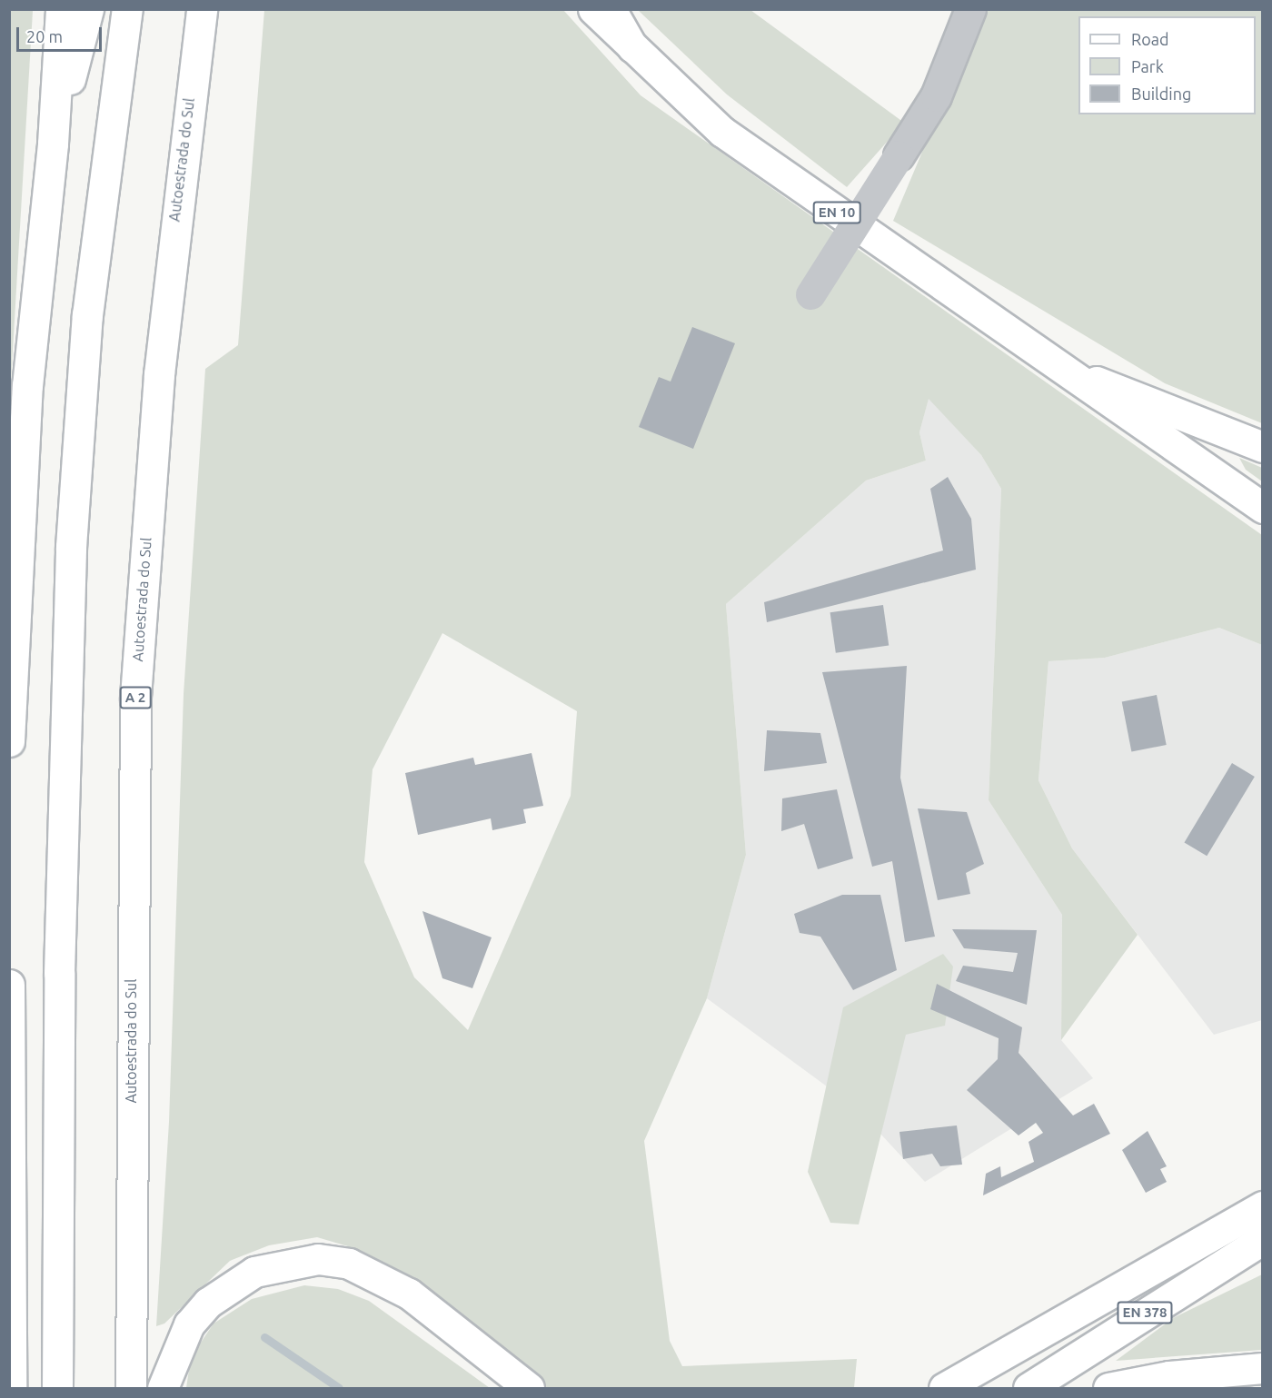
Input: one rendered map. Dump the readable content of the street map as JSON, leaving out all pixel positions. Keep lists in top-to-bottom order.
{
  "streets": {
    "main road": [
      "Autoestrada do Sul",
      "EN 10",
      "A 2",
      "EN 378"
    ]
  },
  "legend": ["Road", "Park", "Building"],
  "scale_bar": "20 m"
}
